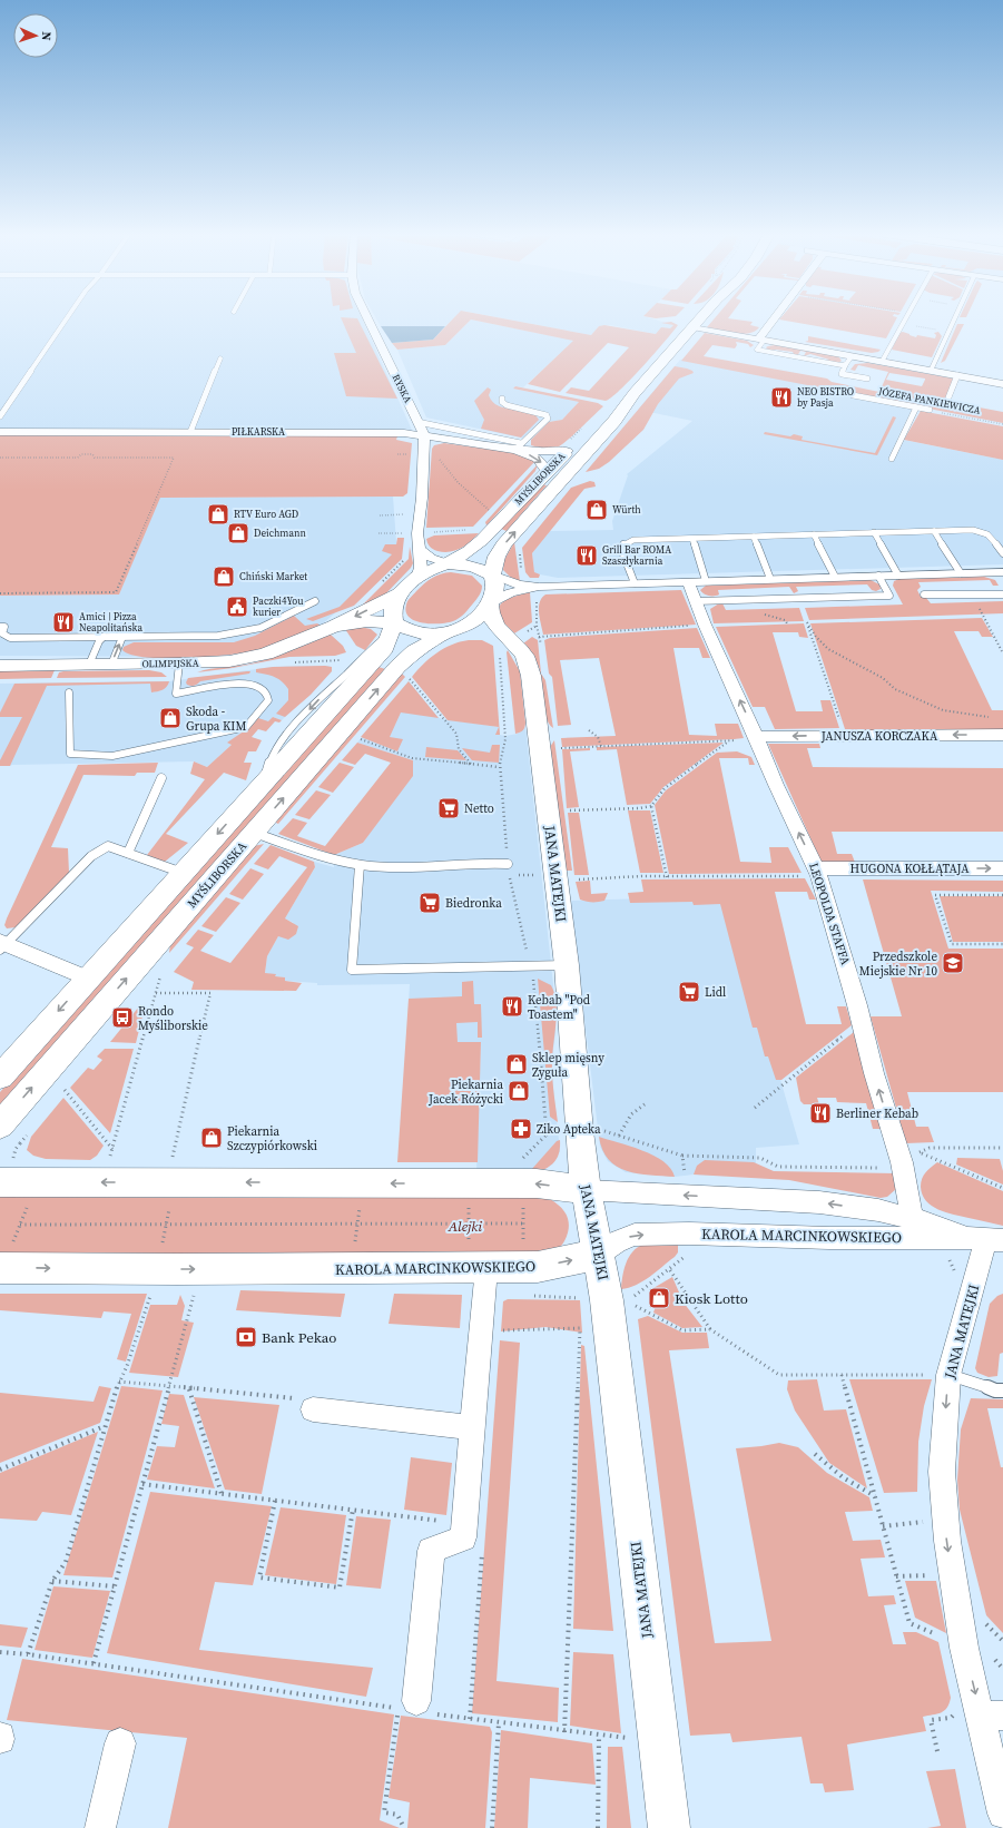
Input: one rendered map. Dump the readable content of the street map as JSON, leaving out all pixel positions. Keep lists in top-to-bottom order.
{
  "streets": {
    "main road": [
      "MYŚLIBORSKA",
      "OLIMPIJSKA",
      "JANA MATEJKI",
      "KAROLA MARCINKOWSKIEGO"
    ],
    "street": [
      "RYSKA",
      "PIŁKARSKA",
      "JANUSZA KORCZAKA",
      "HUGONA KOŁŁĄTAJA",
      "LEOPOLDA STAFFA"
    ],
    "lane": ["JÓZEFA PANKIEWICZA"]
  },
  "crossings": [
    ["RYSKA", "PIŁKARSKA"],
    ["PIŁKARSKA", "MYŚLIBORSKA"],
    ["JANUSZA KORCZAKA", "LEOPOLDA STAFFA"],
    ["HUGONA KOŁŁĄTAJA", "LEOPOLDA STAFFA"],
    ["JANA MATEJKI", "KAROLA MARCINKOWSKIEGO"],
    ["LEOPOLDA STAFFA", "KAROLA MARCINKOWSKIEGO"]
  ],
  "one_way": ["HUGONA KOŁŁĄTAJA", "LEOPOLDA STAFFA"],
  "parks": ["Alejki"],
  "places": {
    "restaurant": [
      "NEO BISTRO by Pasja",
      "Grill Bar ROMA Szaszłykarnia",
      "Amici | Pizza Neapolitańska",
      "Kebab \"Pod Toastem\"",
      "Berliner Kebab"
    ],
    "shop": [
      "Würth",
      "RTV Euro AGD",
      "Deichmann",
      "Chiński Market",
      "Skoda - Grupa KIM",
      "Sklep mięsny Zyguła",
      "Piekarnia Jacek Różycki",
      "Piekarnia Szczypiórkowski",
      "Kiosk Lotto"
    ],
    "public building": ["Paczki4You kurier"],
    "supermarket": ["Netto", "Biedronka", "Lidl"],
    "school or university": ["Przedszkole Miejskie Nr 10"],
    "bus stop": ["Rondo Myśliborskie"],
    "pharmacy": ["Ziko Apteka"],
    "bank": ["Bank Pekao"]
  },
  "north": "right"
}
